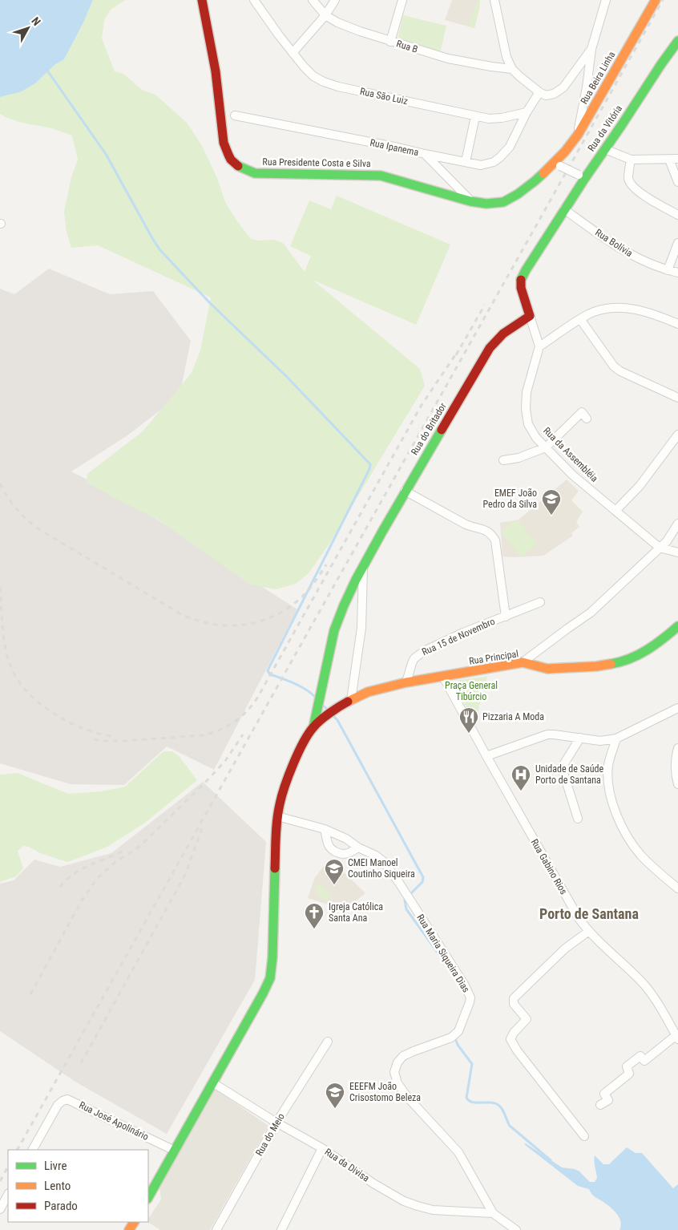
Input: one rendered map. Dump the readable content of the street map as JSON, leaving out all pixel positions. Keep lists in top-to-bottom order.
{
  "streets": {
    "street": [
      "Rua B",
      "Rua Beira Linha",
      "Rua São Luiz",
      "Rua da Vitória",
      "Rua Ipanema",
      "Rua Presidente Costa e Silva",
      "Rua Bolívia",
      "Rua do Britador",
      "Rua da Assembléia",
      "Rua 15 de Novembro",
      "Rua Principal",
      "Rua Gabino Rios",
      "Rua Maria Siqueira Dias",
      "Rua José Apolinário",
      "Rua do Meio",
      "Rua da Divisa"
    ]
  },
  "crossings": [
    ["Rua Beira Linha", "Rua Presidente Costa e Silva"],
    ["Rua São Luiz", "Rua Ipanema"],
    ["Rua do Britador", "Rua 15 de Novembro"],
    ["Rua do Britador", "Rua Principal"],
    ["Rua 15 de Novembro", "Rua Principal"],
    ["Rua Principal", "Rua Gabino Rios"],
    ["Rua Maria Siqueira Dias", "Rua da Divisa"],
    ["Rua do Meio", "Rua da Divisa"]
  ],
  "districts": ["Porto de Santana"],
  "parks": ["Praça General Tibúrcio"],
  "places": {
    "school or university": ["EMEF João Pedro da Silva", "CMEI Manoel Coutinho Siqueira", "EEEFM João Crisostomo Beleza"],
    "restaurant": ["Pizzaria A Moda"],
    "hospital": ["Unidade de Saúde Porto de Santana"],
    "church": ["Igreja Católica Santa Ana"]
  },
  "legend": ["Livre", "Lento", "Parado"],
  "north": "top right"
}
